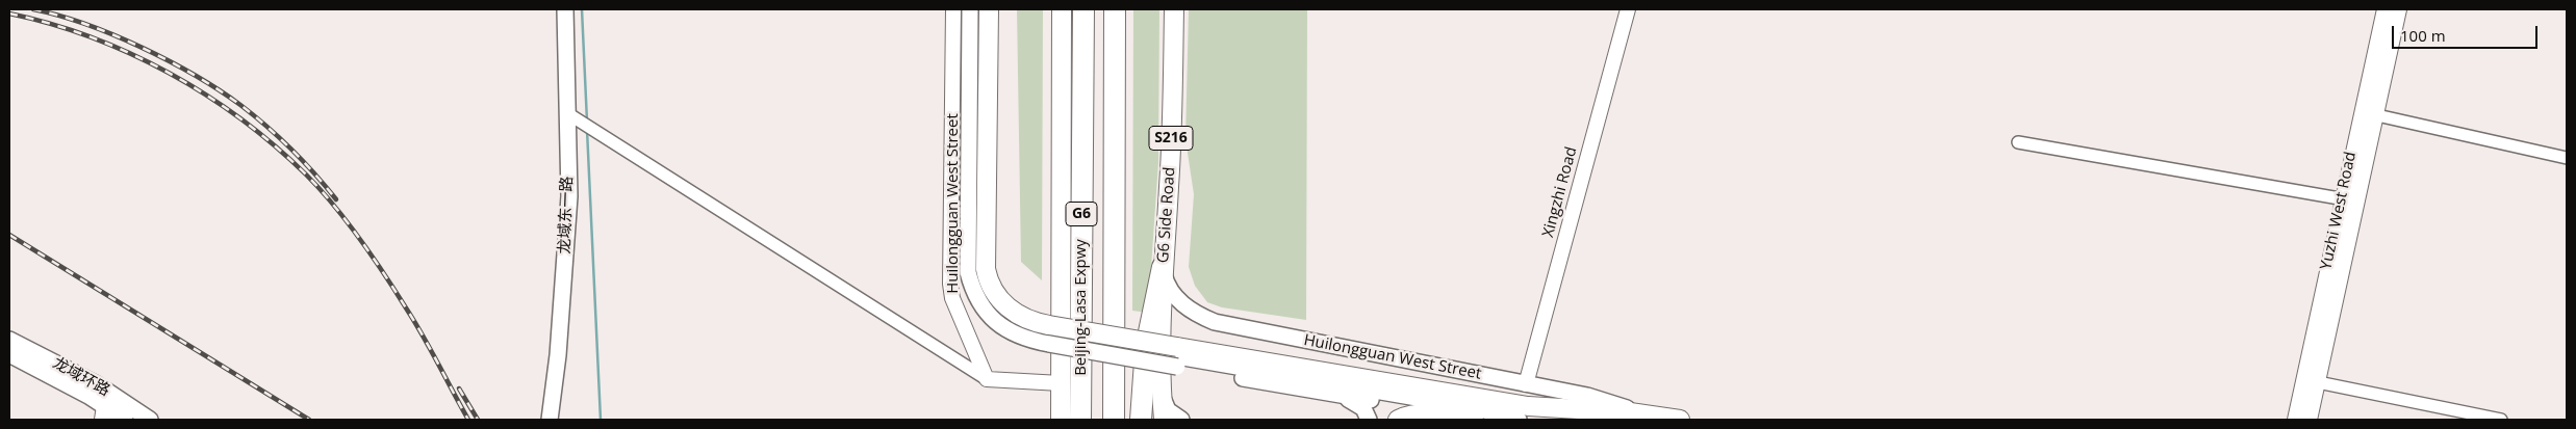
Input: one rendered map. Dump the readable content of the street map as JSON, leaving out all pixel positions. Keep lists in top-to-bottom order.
{
  "streets": {
    "highway": ["G6", "Beijing-Lasa Expwy"],
    "main road": [
      "S216",
      "Huilongguan West Street",
      "龙域东一路",
      "G6 Side Road",
      "龙域环路"
    ],
    "street": ["Xingzhi Road", "Yuzhi West Road"]
  },
  "crossings": [
    ["Xingzhi Road", "Huilongguan West Street"],
    ["Huilongguan West Street", "G6 Side Road"]
  ],
  "scale_bar": "100 m"
}
